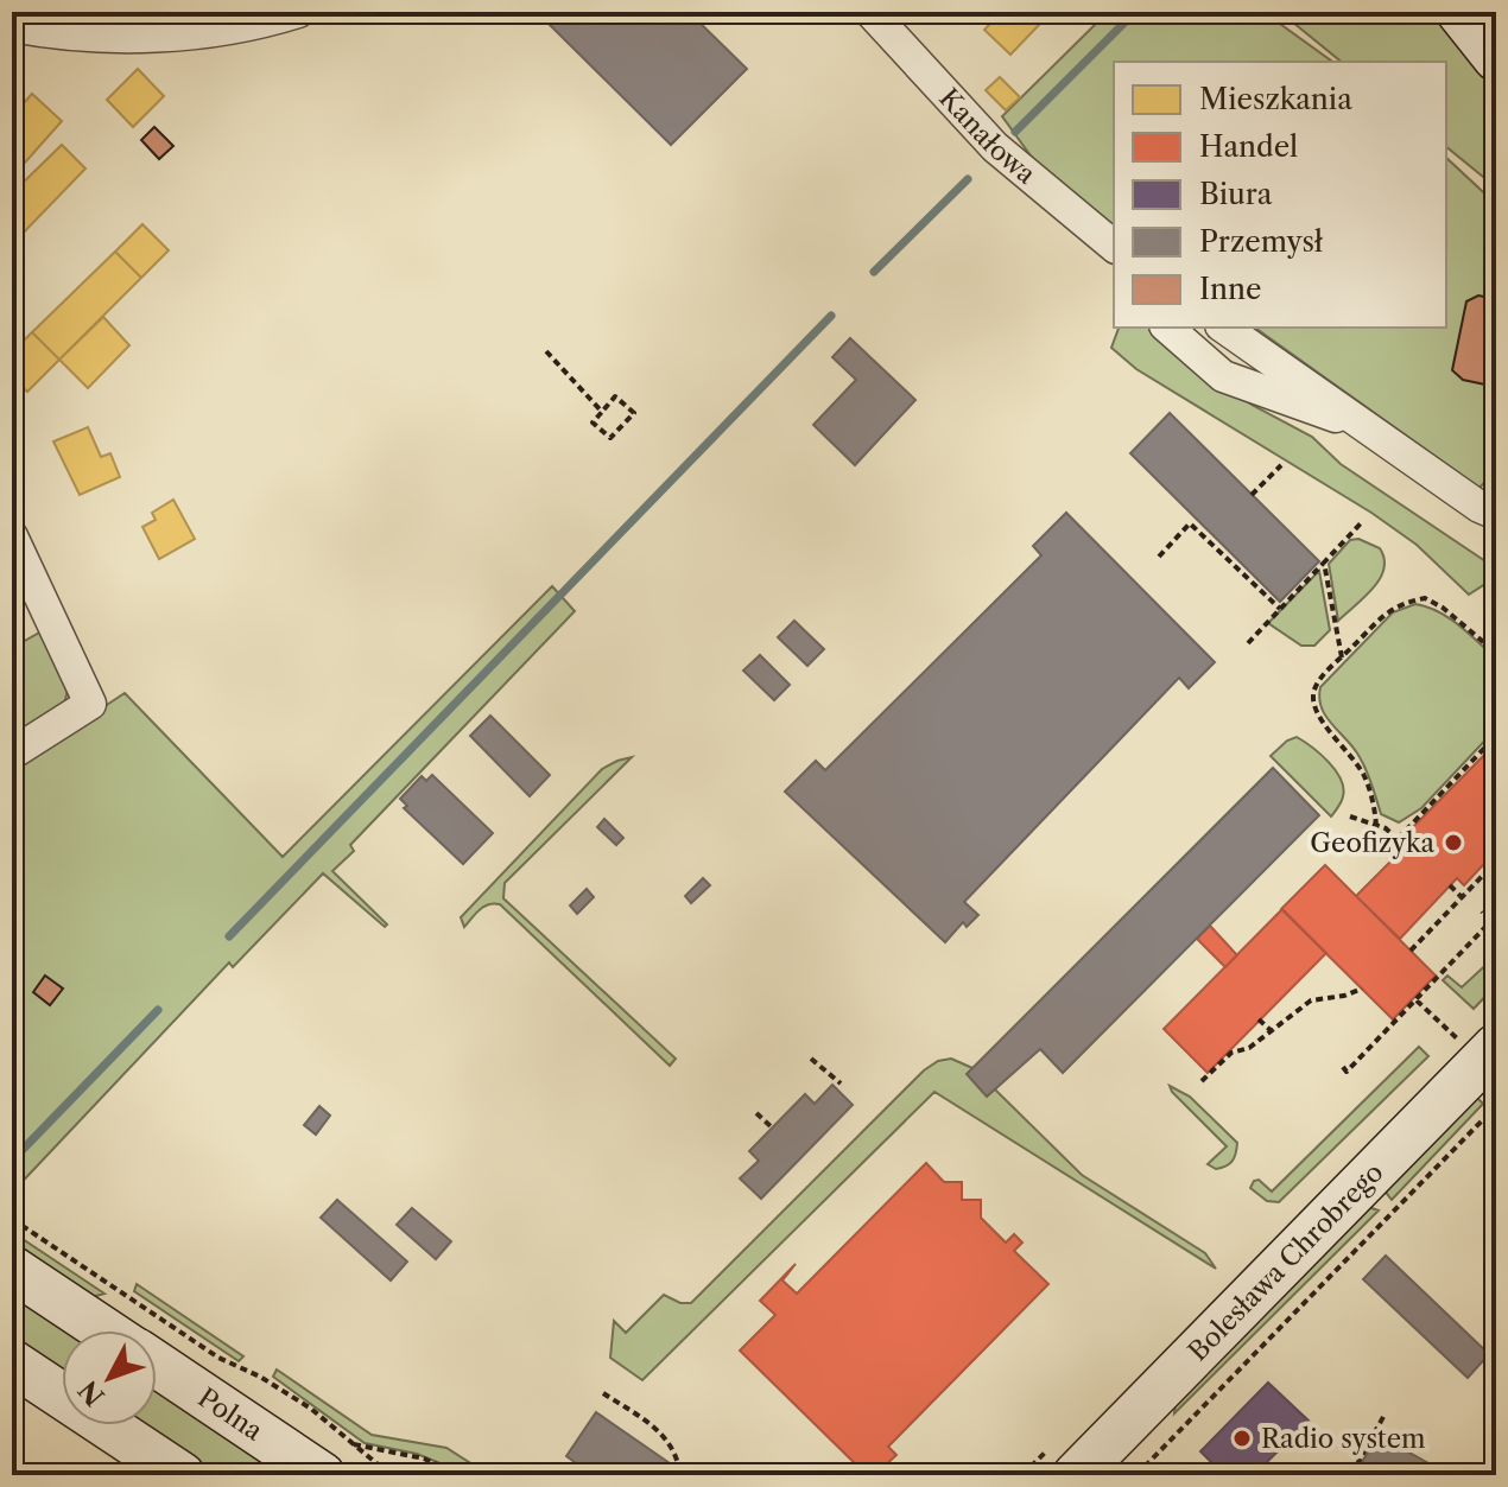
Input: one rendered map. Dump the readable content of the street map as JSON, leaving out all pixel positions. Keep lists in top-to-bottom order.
{
  "streets": {
    "street": ["Kanałowa", "Bolesława Chrobrego", "Polna"]
  },
  "places": ["Geofizyka", "Radio system"],
  "legend": [
    "Mieszkania",
    "Handel",
    "Biura",
    "Przemysł",
    "Inne"
  ],
  "north": "bottom left"
}
